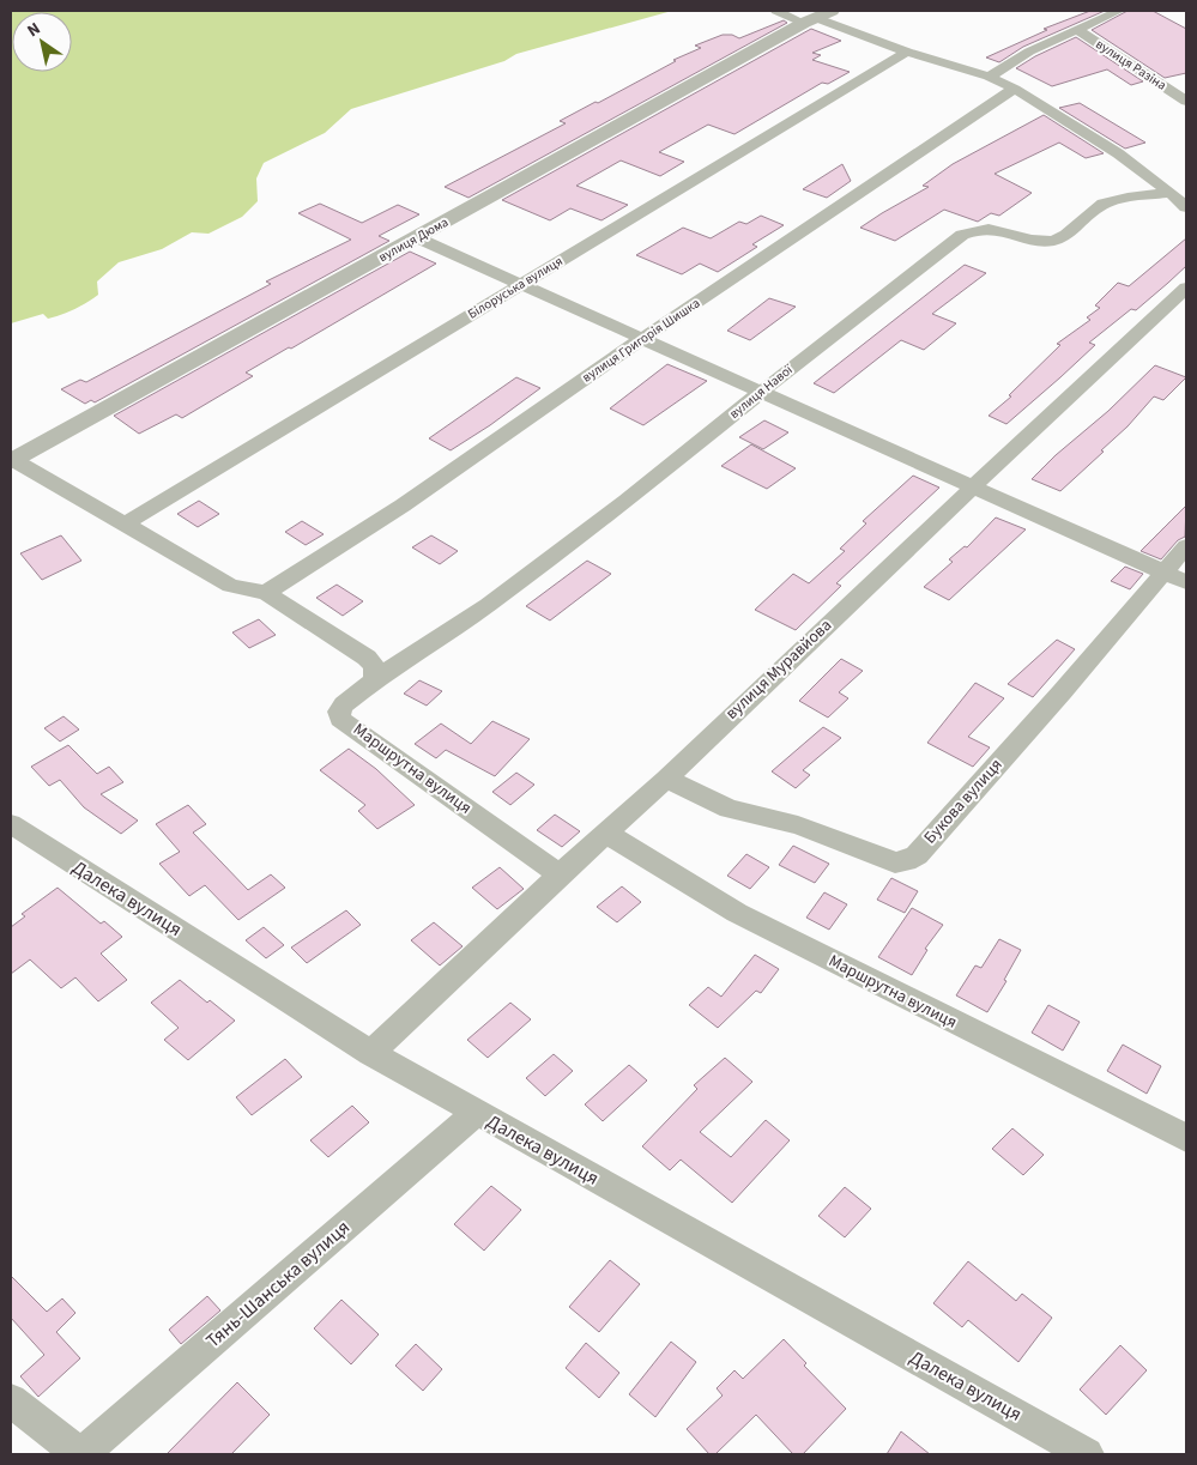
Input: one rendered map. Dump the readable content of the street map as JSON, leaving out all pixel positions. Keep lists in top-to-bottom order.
{
  "streets": {
    "street": [
      "вулиця Разіна",
      "вулиця Дюма",
      "Білоруська вулиця",
      "вулиця Григорія Шишка",
      "вулиця Навої",
      "вулиця Муравйова",
      "Маршрутна вулиця",
      "Букова вулиця",
      "Далека вулиця",
      "Тянь-Шанська вулиця"
    ]
  },
  "crossings": [
    ["вулиця Навої", "Маршрутна вулиця"],
    ["вулиця Муравйова", "Маршрутна вулиця"],
    ["вулиця Муравйова", "Букова вулиця"],
    ["вулиця Муравйова", "Далека вулиця"],
    ["Далека вулиця", "Тянь-Шанська вулиця"]
  ],
  "north": "top left"
}
